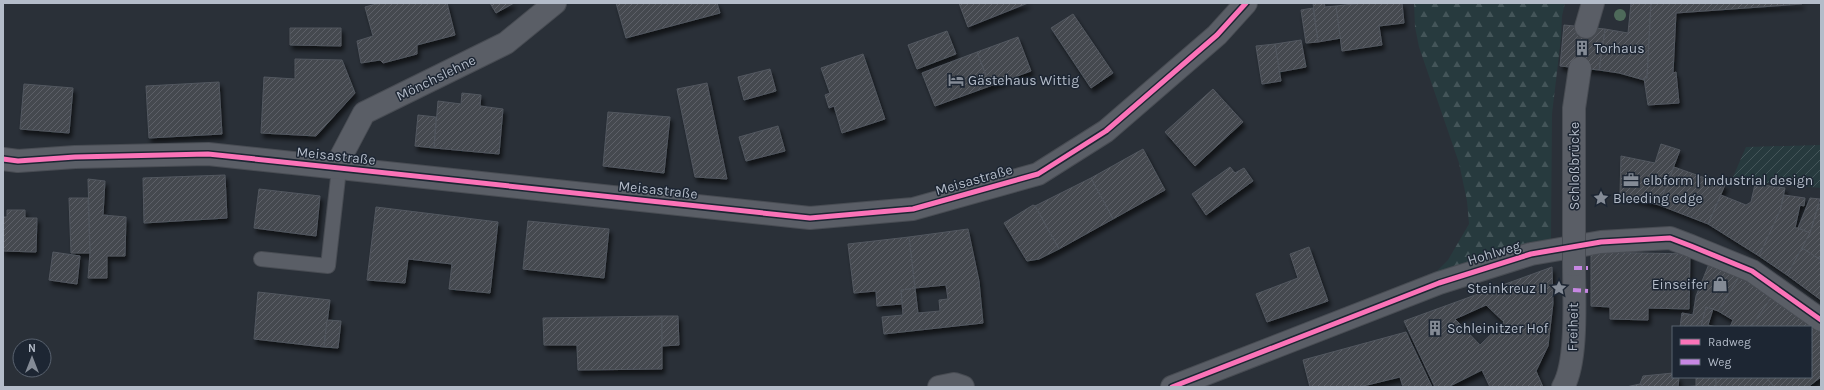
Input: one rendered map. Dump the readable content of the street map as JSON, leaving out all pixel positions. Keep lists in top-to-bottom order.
{
  "streets": {
    "street": [
      "Mönchslehne",
      "Meisastraße",
      "Schloßbrücke",
      "Hohlweg",
      "Freiheit"
    ]
  },
  "crossings": [
    ["Mönchslehne", "Meisastraße"],
    ["Schloßbrücke", "Freiheit"]
  ],
  "places": {
    "building": ["Torhaus", "Schleinitzer Hof"],
    "hotel": ["Gästehaus Wittig"],
    "office": ["elbform | industrial design"],
    "place": ["Bleeding edge", "Steinkreuz II"],
    "shop": ["Einseifer"]
  },
  "legend": ["Radweg", "Weg"],
  "north": "top"
}
